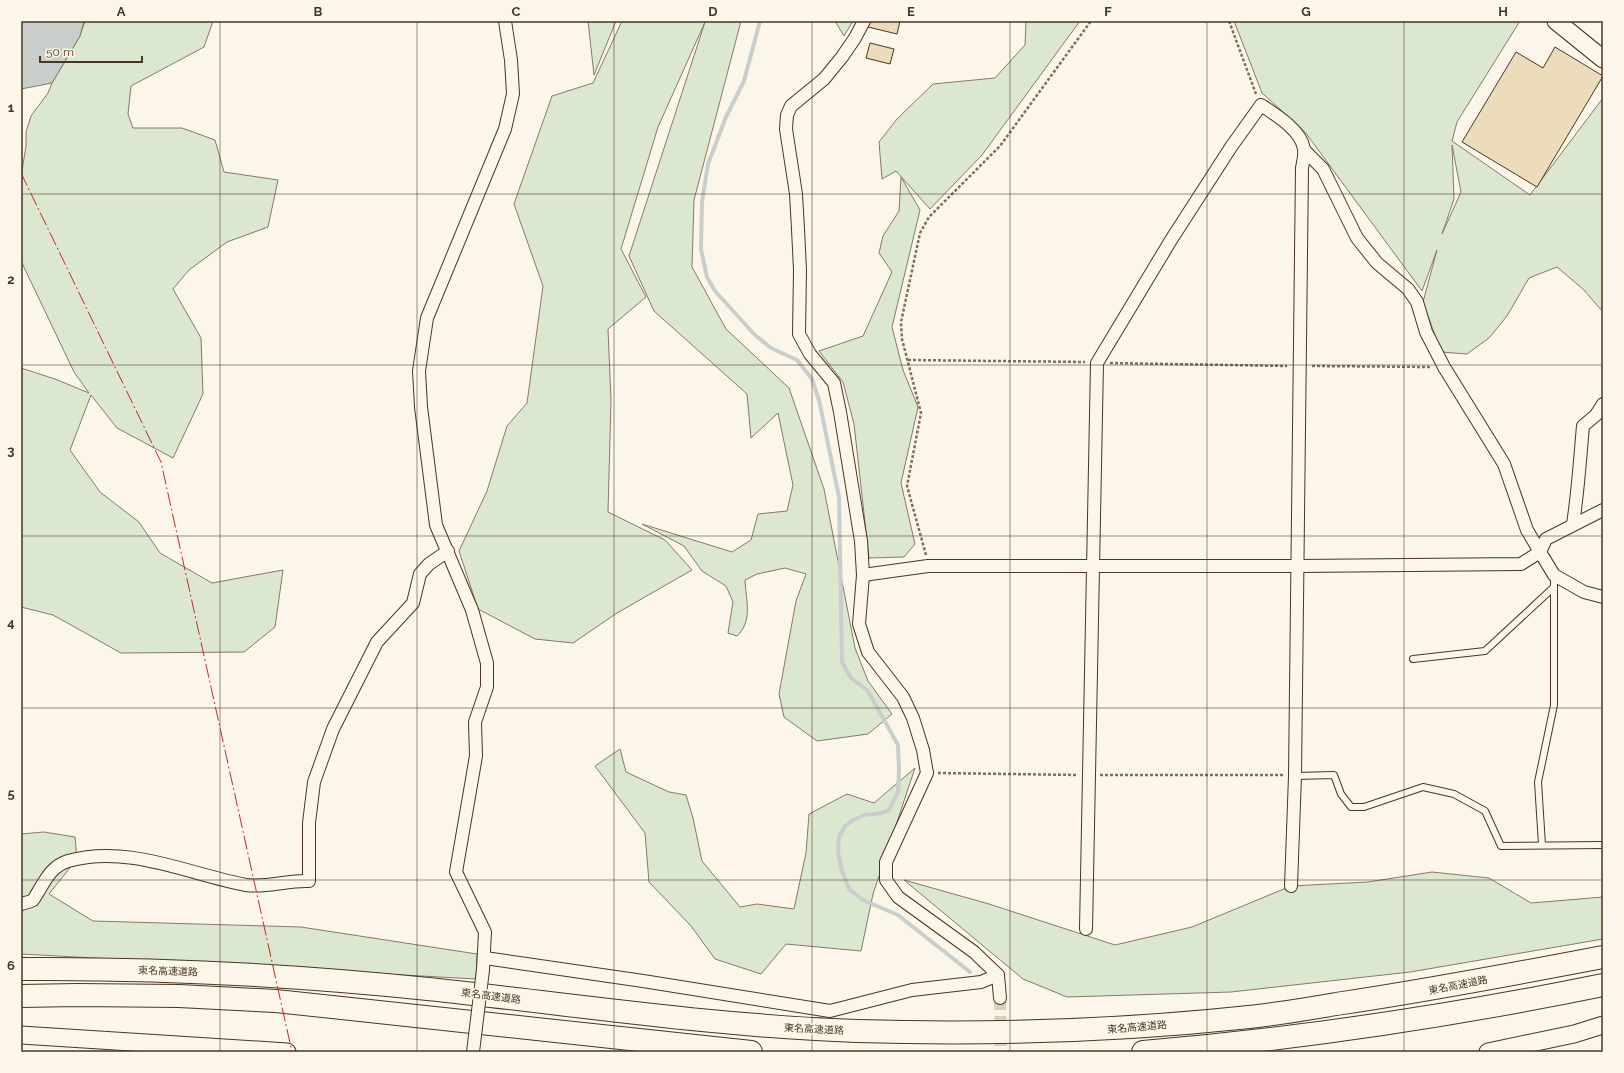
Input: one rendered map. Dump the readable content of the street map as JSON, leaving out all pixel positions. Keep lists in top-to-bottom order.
{
  "streets": {
    "highway": ["東名高速道路"]
  },
  "scale_bar": "50 m",
  "grid": {
    "columns": [
      "A",
      "B",
      "C",
      "D",
      "E",
      "F",
      "G",
      "H"
    ],
    "rows": [
      "1",
      "2",
      "3",
      "4",
      "5",
      "6"
    ]
  }
}
